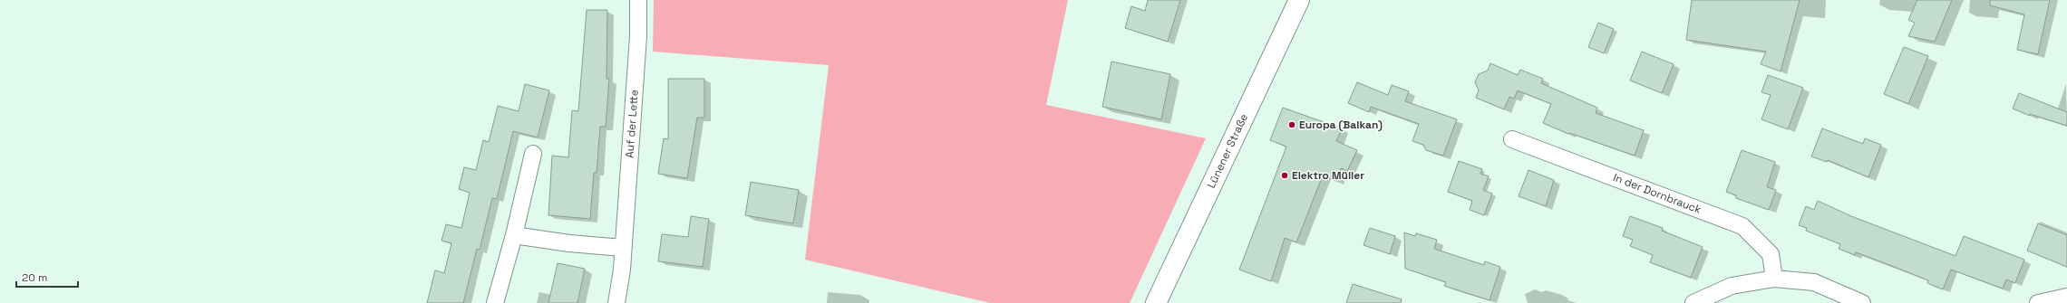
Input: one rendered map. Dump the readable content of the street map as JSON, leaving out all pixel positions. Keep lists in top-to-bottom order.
{
  "streets": {
    "main road": ["Lünener Straße"],
    "street": ["Auf der Lette", "In der Dornbrauck"]
  },
  "places": ["Europa (Balkan)", "Elektro Müller"],
  "scale_bar": "20 m"
}
